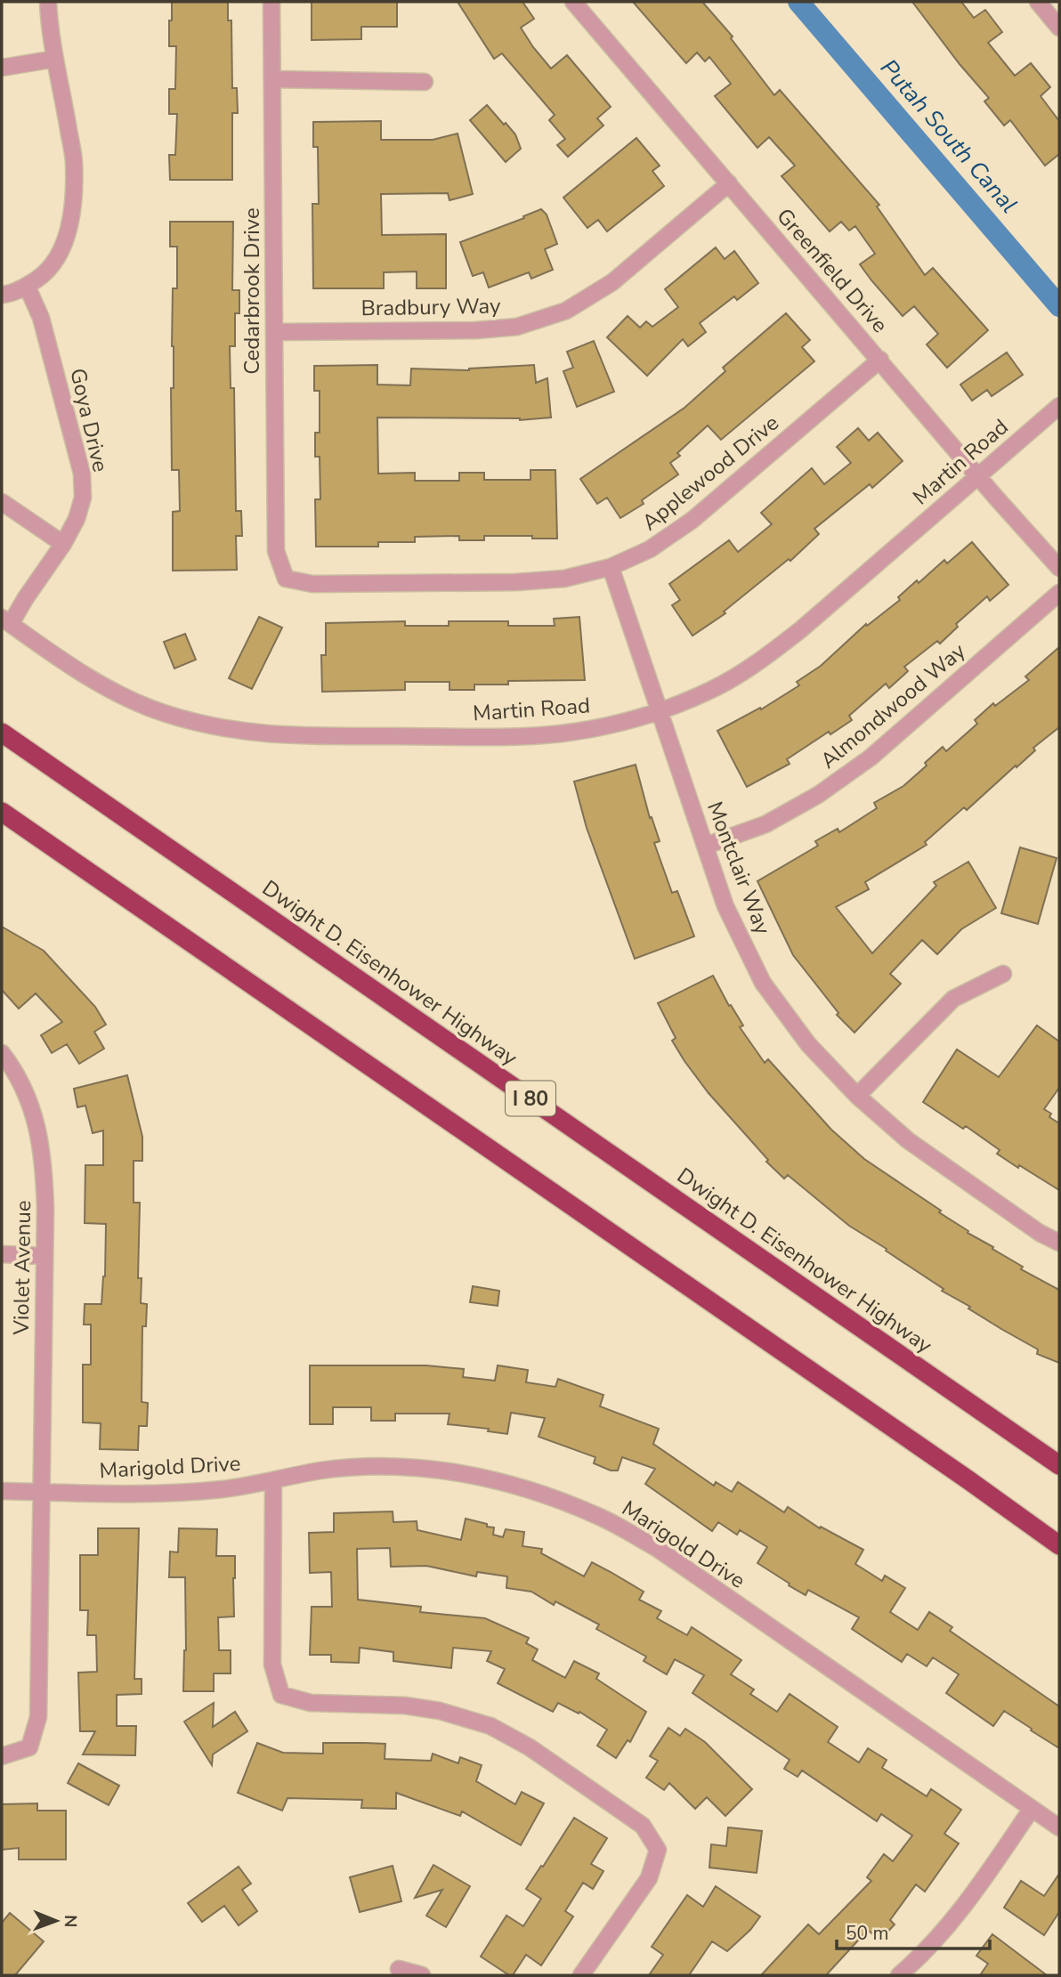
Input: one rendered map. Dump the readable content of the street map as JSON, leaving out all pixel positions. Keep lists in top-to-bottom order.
{
  "streets": {
    "highway": ["Dwight D. Eisenhower Highway", "I 80"],
    "street": [
      "Greenfield Drive",
      "Cedarbrook Drive",
      "Bradbury Way",
      "Goya Drive",
      "Martin Road",
      "Applewood Drive",
      "Almondwood Way",
      "Montclair Way",
      "Violet Avenue",
      "Marigold Drive"
    ]
  },
  "crossings": [
    ["Greenfield Drive", "Bradbury Way"],
    ["Greenfield Drive", "Martin Road"],
    ["Greenfield Drive", "Applewood Drive"],
    ["Cedarbrook Drive", "Bradbury Way"],
    ["Cedarbrook Drive", "Applewood Drive"],
    ["Goya Drive", "Martin Road"],
    ["Martin Road", "Montclair Way"],
    ["Applewood Drive", "Montclair Way"],
    ["Almondwood Way", "Montclair Way"],
    ["Violet Avenue", "Marigold Drive"]
  ],
  "water": ["Putah South Canal"],
  "scale_bar": "50 m",
  "north": "right"
}
